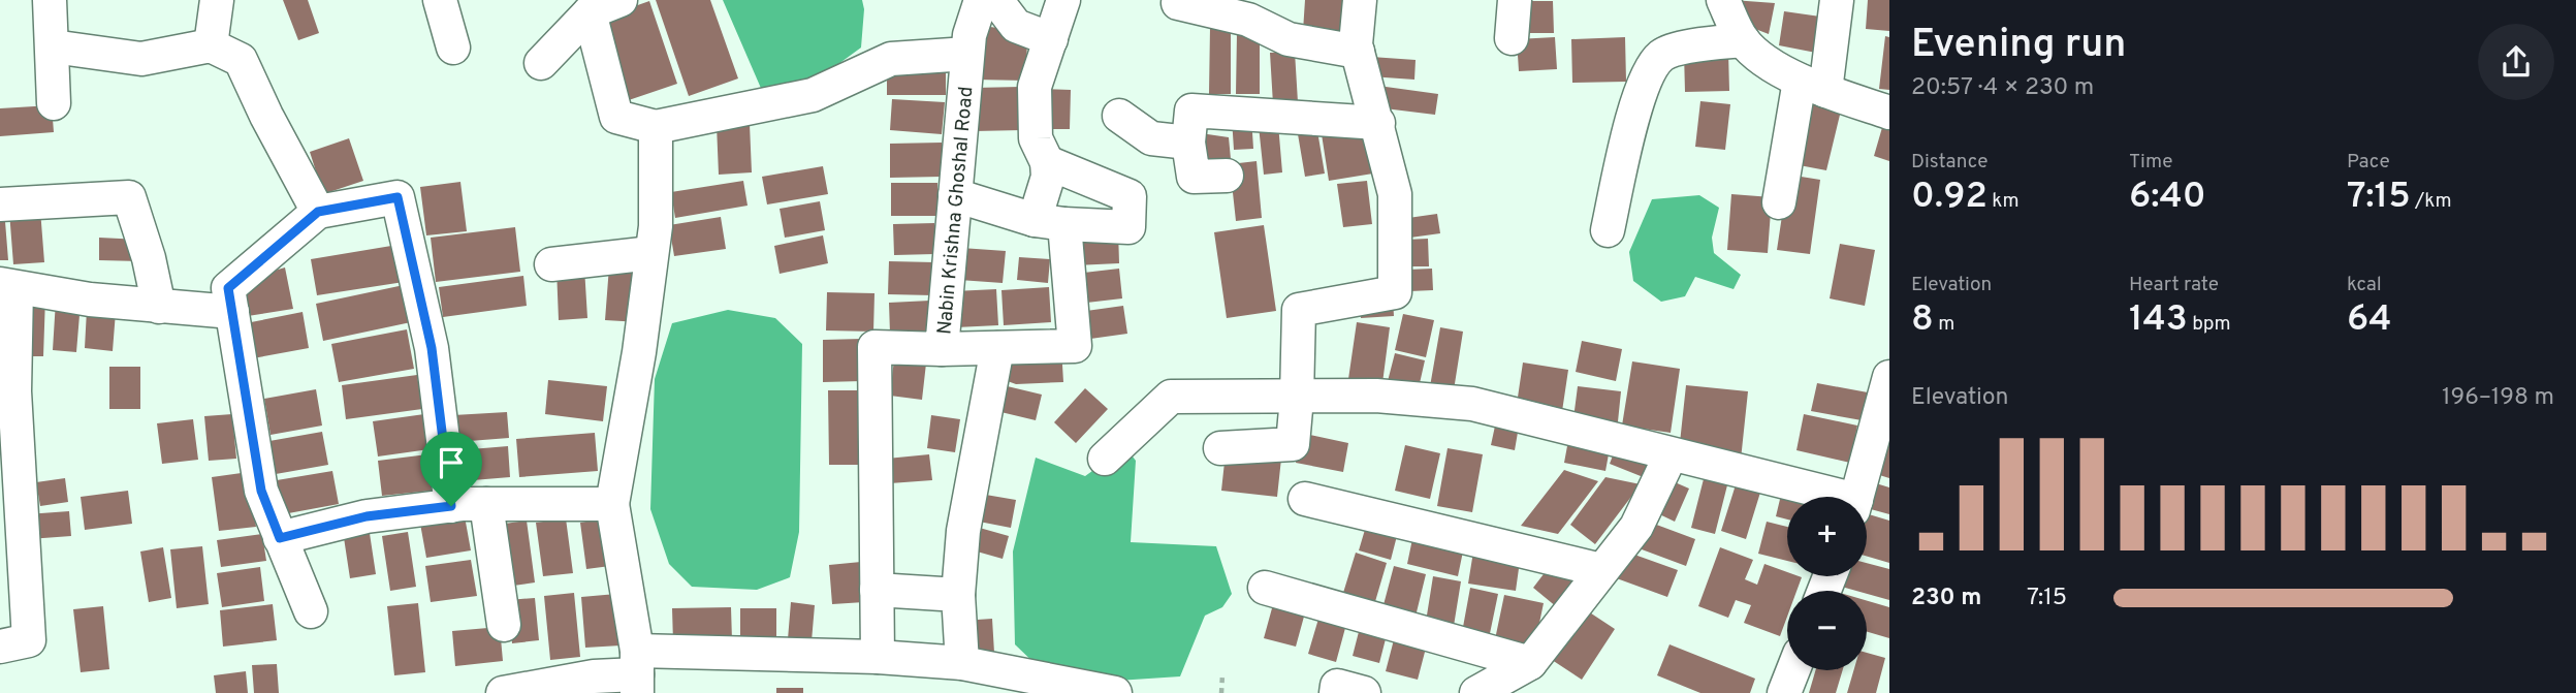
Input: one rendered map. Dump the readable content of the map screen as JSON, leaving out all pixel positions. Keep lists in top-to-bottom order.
{
  "streets": {
    "street": ["Nabin Krishna Ghoshal Road"]
  },
  "page": {
    "heading": ["Evening run", "20:57 · 4 × 230 m"],
    "stats": [
      ["Distance", "0.92 km"],
      ["Time", "6:40"],
      ["Pace", "7:15 /km"],
      ["Elevation", "8 m"],
      ["Heart rate", "143 bpm"],
      ["kcal", "64"]
    ],
    "chart": ["Elevation", "196–198 m"],
    "map_buttons": ["+", "−"],
    "list": [
      {
        "name": "230 m",
        "note": "7:15"
      }
    ]
  }
}
